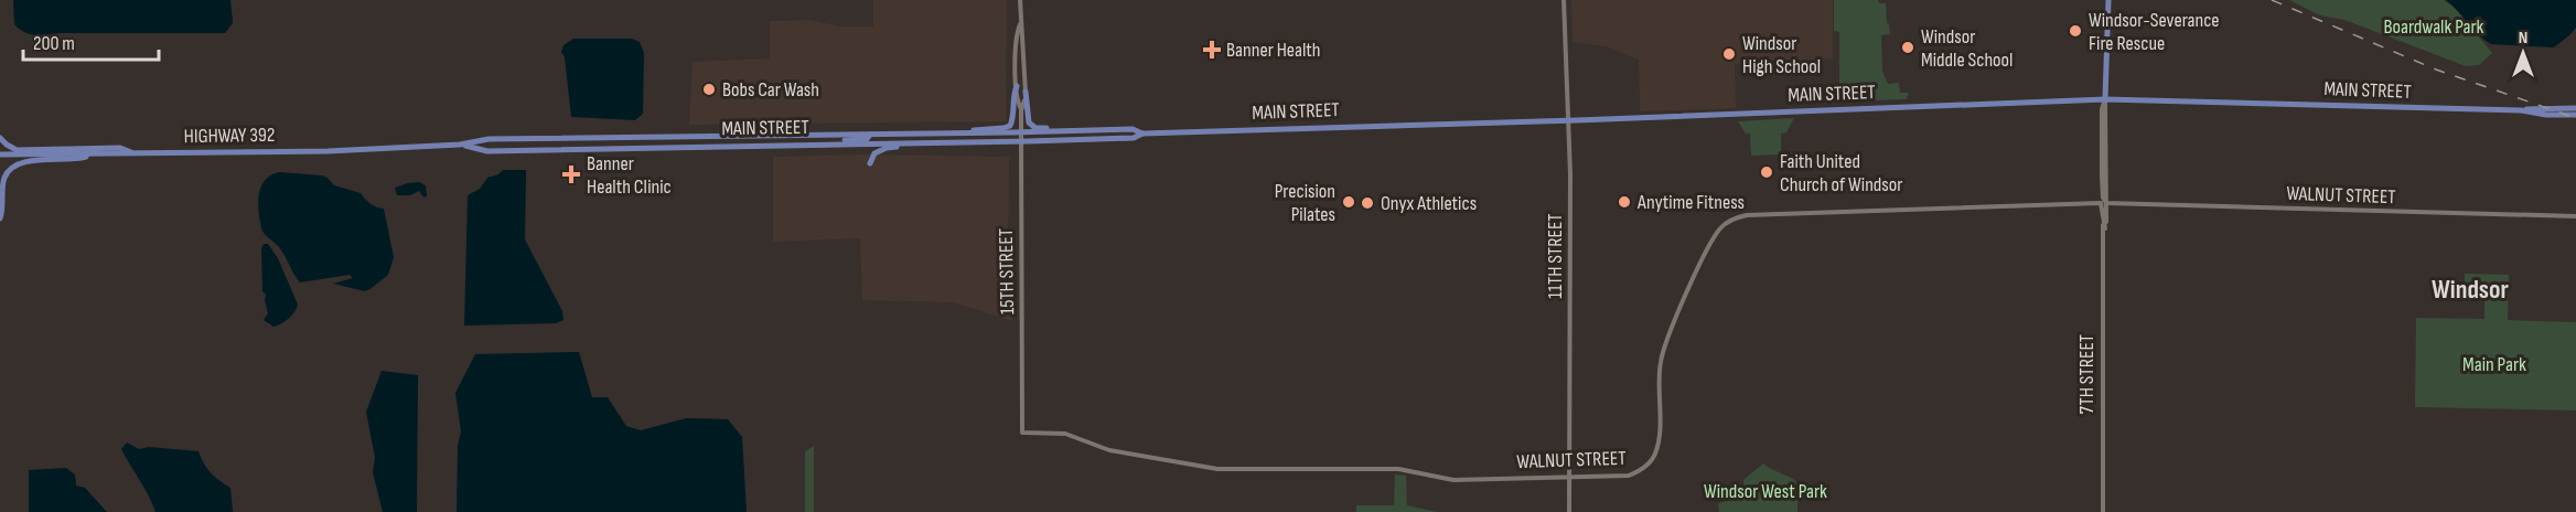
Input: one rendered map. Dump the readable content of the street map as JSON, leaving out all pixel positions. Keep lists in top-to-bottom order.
{
  "streets": {
    "main road": ["MAIN STREET", "HIGHWAY 392", "7TH STREET"],
    "street": ["WALNUT STREET", "11TH STREET", "15TH STREET"]
  },
  "crossings": [
    ["MAIN STREET", "HIGHWAY 392"],
    ["MAIN STREET", "11TH STREET"],
    ["MAIN STREET", "15TH STREET"],
    ["MAIN STREET", "7TH STREET"],
    ["WALNUT STREET", "11TH STREET"],
    ["WALNUT STREET", "15TH STREET"],
    ["WALNUT STREET", "7TH STREET"]
  ],
  "districts": ["Windsor"],
  "parks": ["Boardwalk Park", "Main Park", "Windsor West Park"],
  "places": {
    "other": [
      "Windsor-Severance Fire Rescue",
      "Windsor Middle School",
      "Windsor High School",
      "Bobs Car Wash",
      "Faith United Church of Windsor",
      "Precision Pilates",
      "Anytime Fitness",
      "Onyx Athletics"
    ],
    "health": ["Banner Health", "Banner Health Clinic"]
  },
  "scale_bar": "200 m",
  "north": "top"
}
